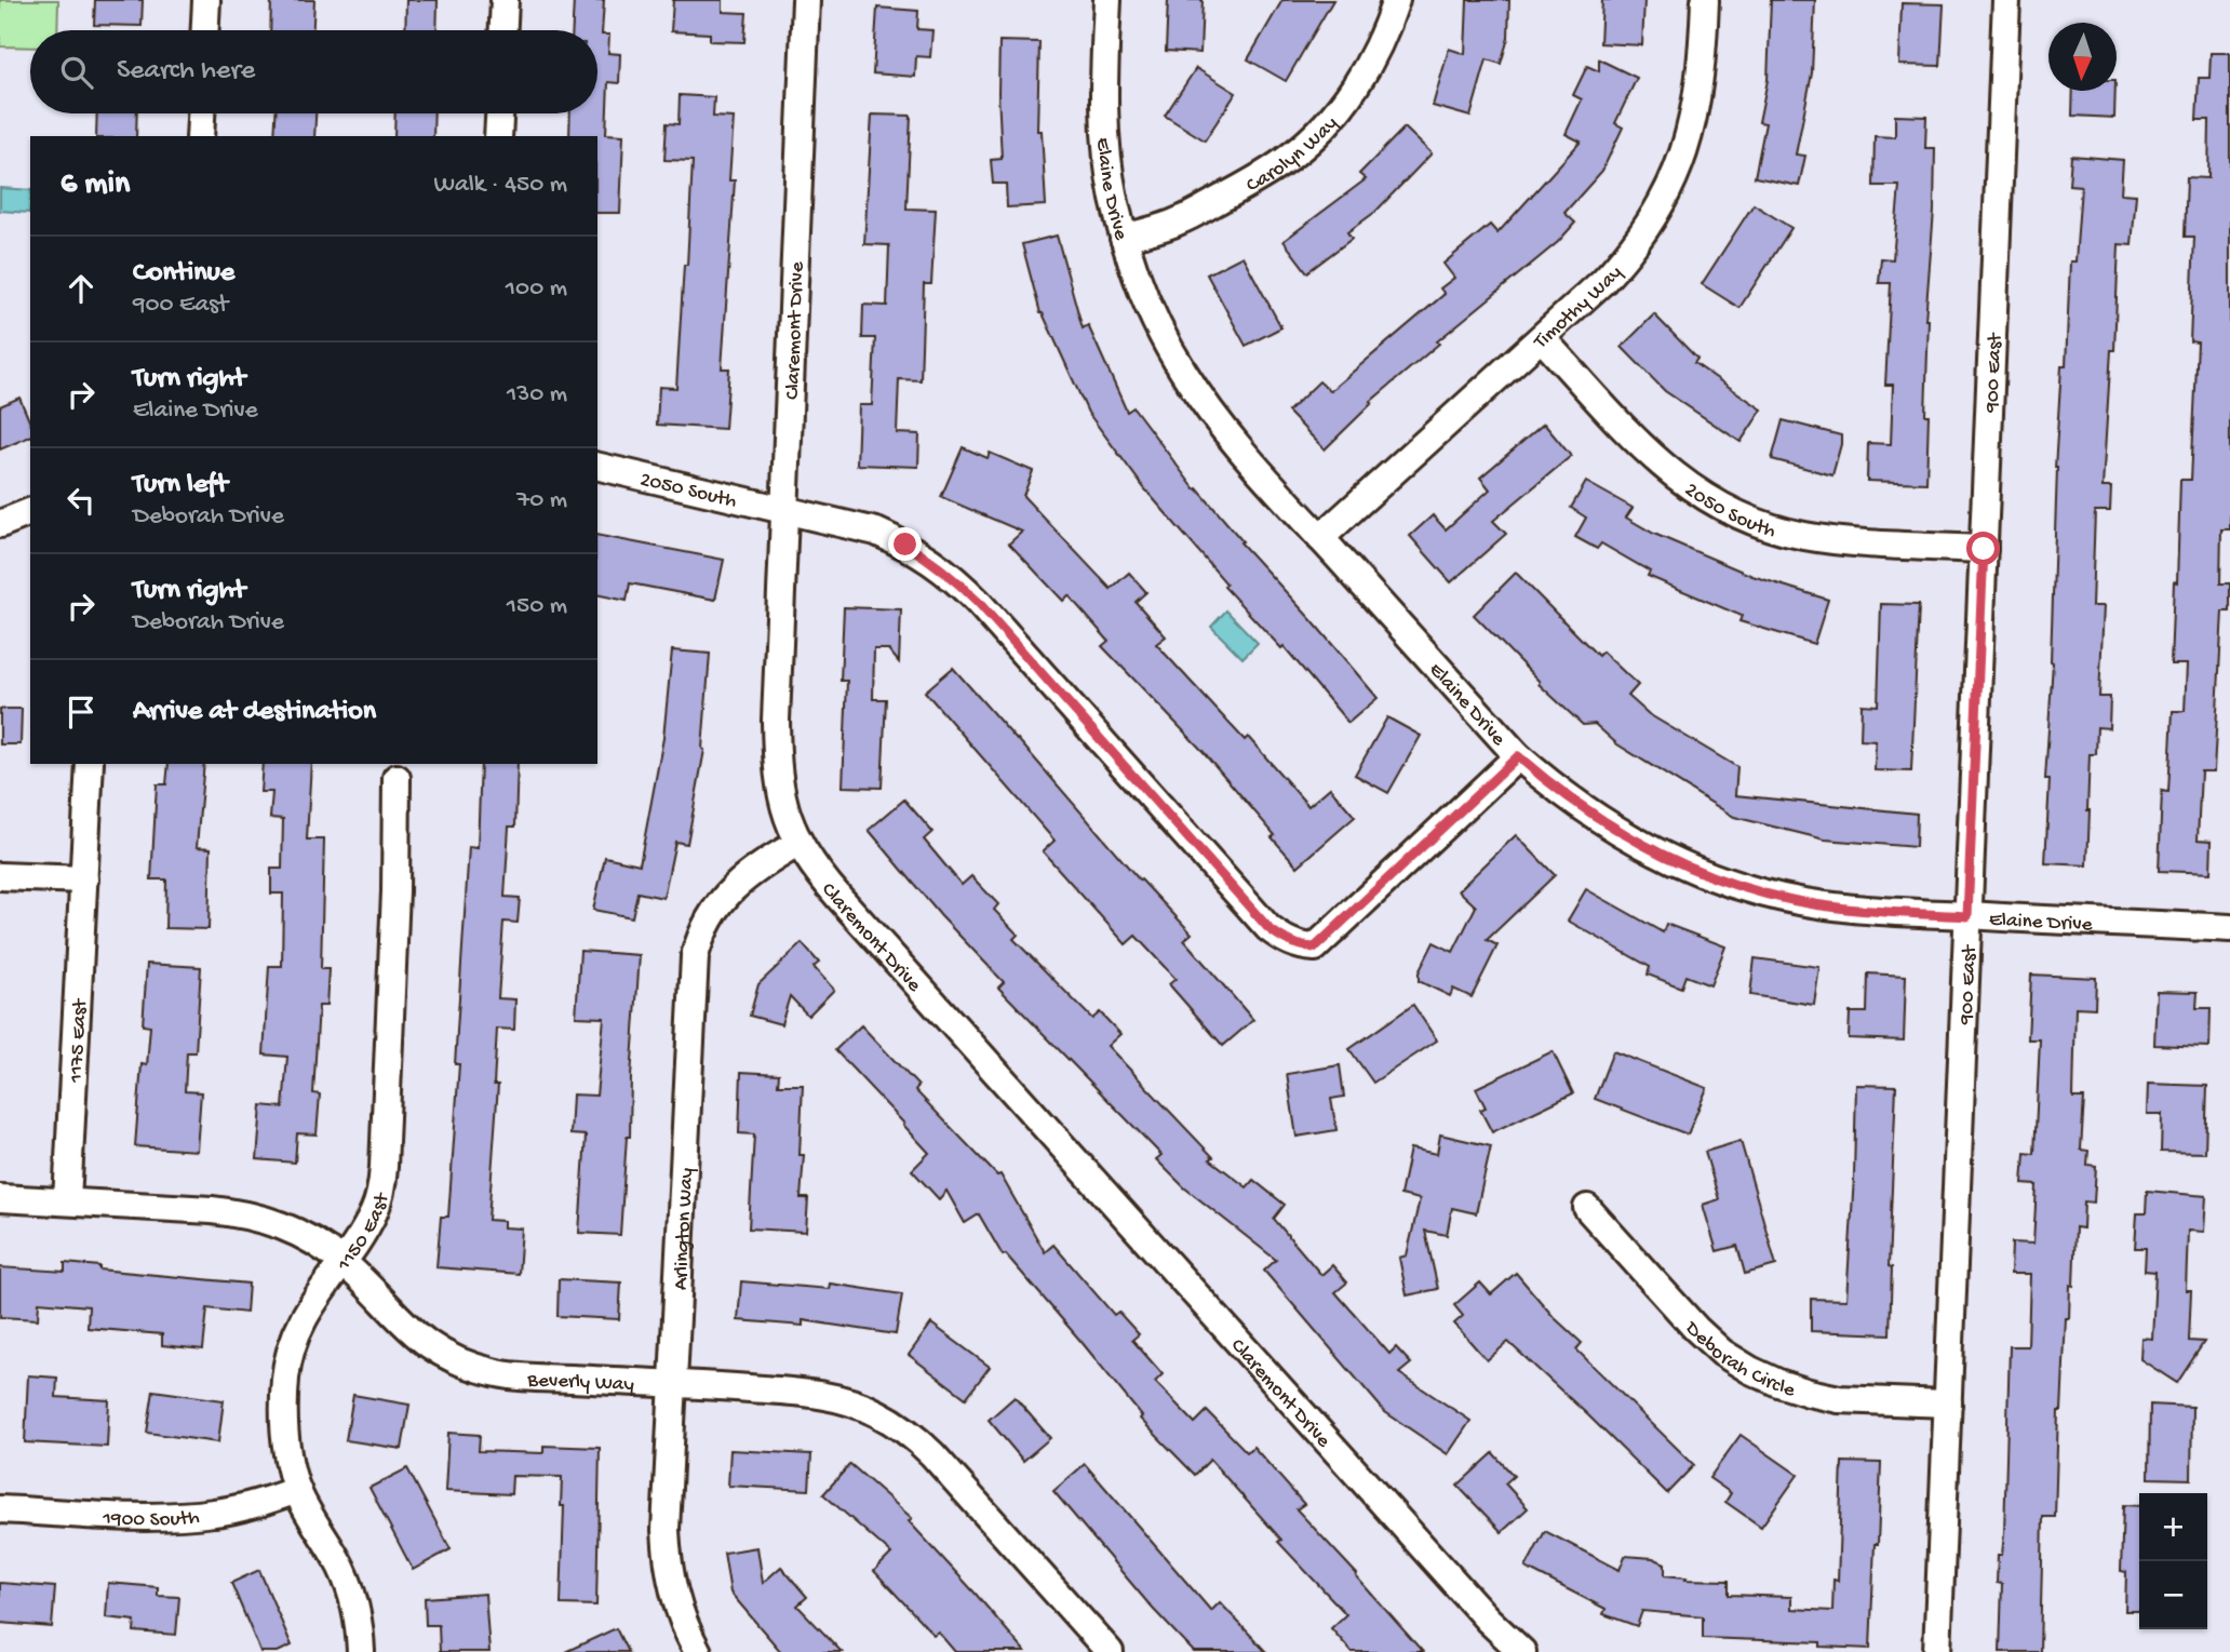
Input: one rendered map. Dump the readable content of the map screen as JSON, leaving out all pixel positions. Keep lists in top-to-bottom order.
{
  "streets": {
    "street": [
      "Carolyn Way",
      "Elaine Drive",
      "Timothy Way",
      "Claremont Drive",
      "900 East",
      "2050 South",
      "1175 East",
      "Arlington Way",
      "1150 East",
      "Deborah Circle",
      "Beverly Way",
      "1900 South"
    ]
  },
  "crossings": [
    ["Carolyn Way", "Elaine Drive"],
    ["Elaine Drive", "Timothy Way"],
    ["Elaine Drive", "900 East"],
    ["Elaine Drive", "2050 South"],
    ["Timothy Way", "2050 South"],
    ["Claremont Drive", "2050 South"],
    ["Claremont Drive", "Arlington Way"],
    ["900 East", "2050 South"],
    ["900 East", "Deborah Circle"],
    ["1175 East", "Beverly Way"],
    ["Arlington Way", "Beverly Way"],
    ["1150 East", "Beverly Way"],
    ["1150 East", "1900 South"]
  ],
  "north": "bottom",
  "page": {
    "search": "Search here",
    "heading": ["6 min", "Walk · 450 m"],
    "list": [
      ["Continue", "900 East", "100 m"],
      ["Turn right", "Elaine Drive", "130 m"],
      ["Turn left", "Deborah Drive", "70 m"],
      ["Turn right", "Deborah Drive", "150 m"],
      "Arrive at destination"
    ],
    "map_buttons": ["+", "−"]
  }
}
